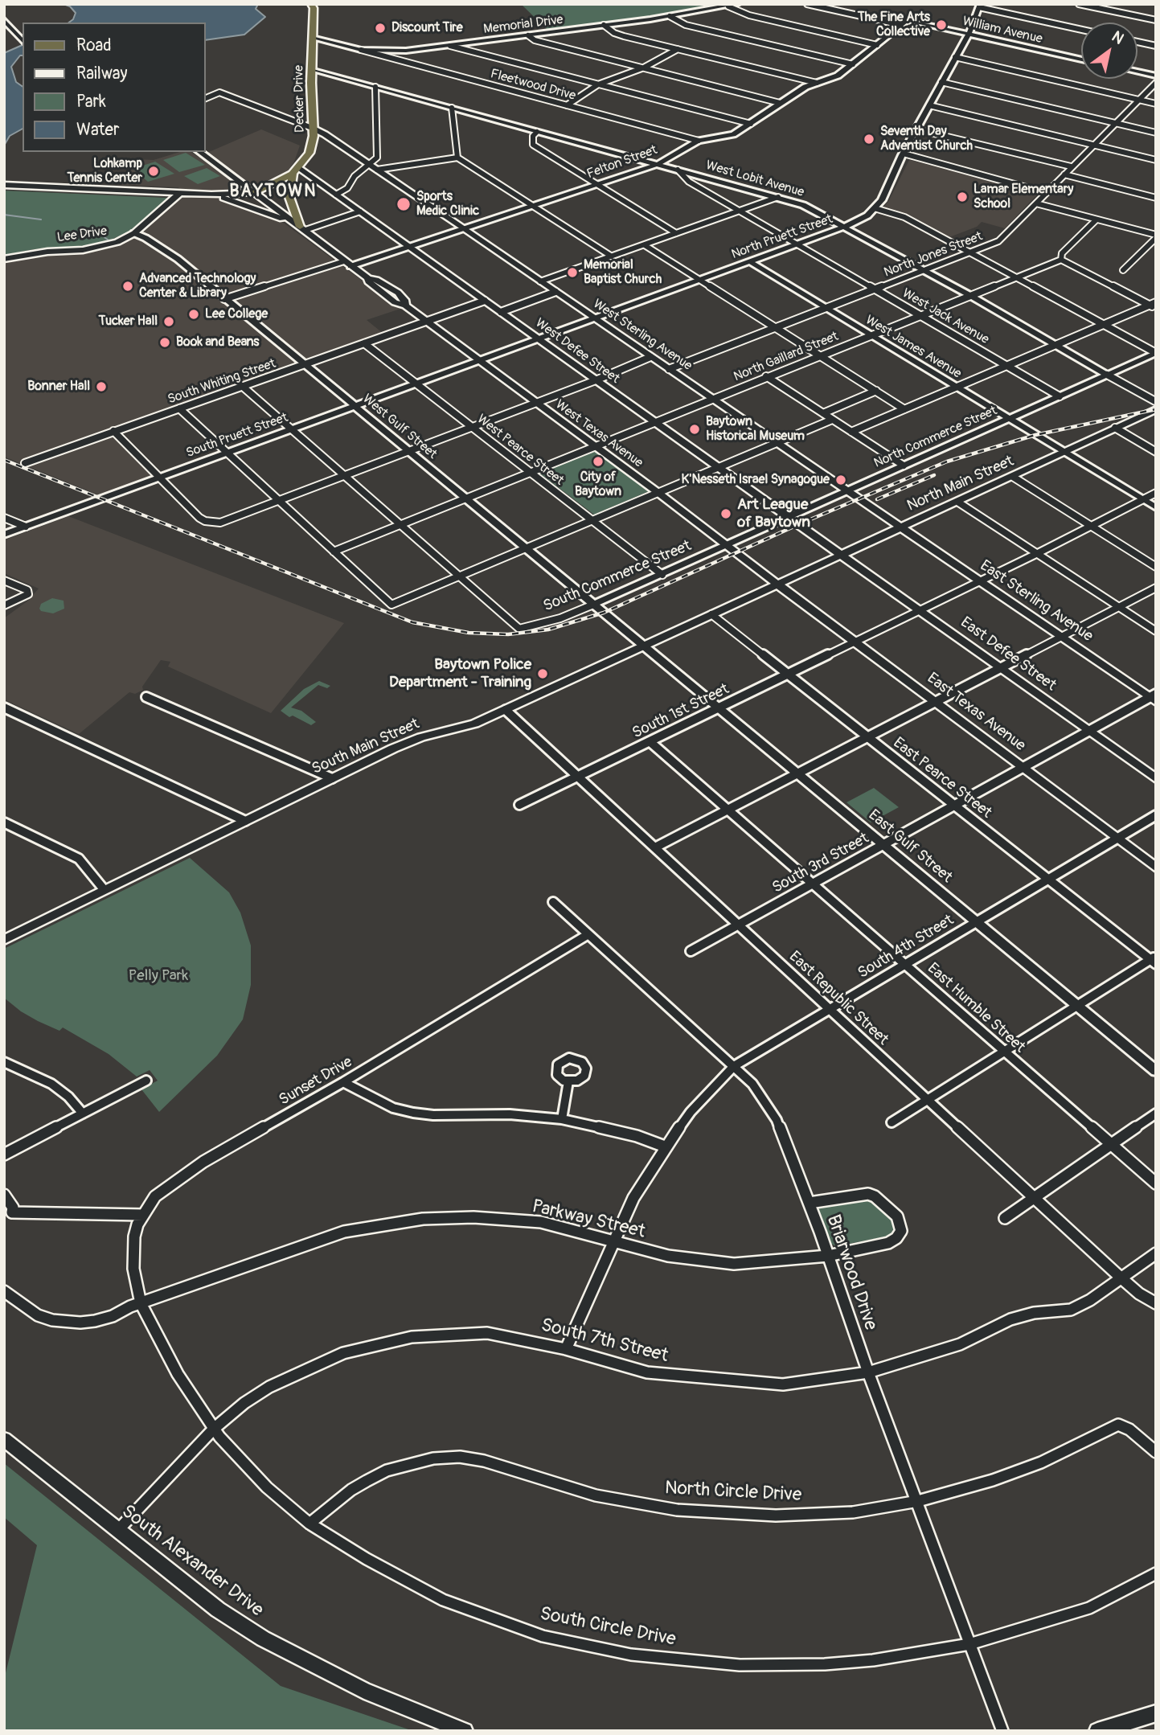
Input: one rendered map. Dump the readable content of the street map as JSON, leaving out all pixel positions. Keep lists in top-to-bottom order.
{
  "streets": {
    "main road": [
      "Decker Drive",
      "Lee Drive",
      "West Sterling Avenue",
      "West Defee Street",
      "West Texas Avenue",
      "North Main Street",
      "East Sterling Avenue",
      "East Defee Street",
      "East Texas Avenue",
      "South Main Street",
      "South Alexander Drive"
    ],
    "street": [
      "Memorial Drive",
      "William Avenue",
      "Fleetwood Drive",
      "Felton Street",
      "West Lobit Avenue",
      "North Pruett Street",
      "North Jones Street",
      "West Jack Avenue",
      "West James Avenue",
      "North Gaillard Street",
      "South Whiting Street",
      "West Gulf Street",
      "South Pruett Street",
      "North Commerce Street",
      "West Pearce Street",
      "South Commerce Street",
      "South 1st Street",
      "East Pearce Street",
      "East Gulf Street",
      "South 3rd Street",
      "South 4th Street",
      "East Republic Street",
      "East Humble Street",
      "Sunset Drive",
      "Parkway Street",
      "Briarwood Drive",
      "South 7th Street",
      "North Circle Drive",
      "South Circle Drive"
    ]
  },
  "crossings": [
    ["Memorial Drive", "Fleetwood Drive"],
    ["Memorial Drive", "Decker Drive"],
    ["William Avenue", "Felton Street"],
    ["William Avenue", "North Pruett Street"],
    ["Fleetwood Drive", "Felton Street"],
    ["Decker Drive", "West Lobit Avenue"],
    ["Decker Drive", "West Sterling Avenue"],
    ["Decker Drive", "West Defee Street"],
    ["Felton Street", "West Lobit Avenue"],
    ["Felton Street", "West Sterling Avenue"],
    ["Felton Street", "West Defee Street"],
    ["Felton Street", "West Gulf Street"],
    ["Felton Street", "West Texas Avenue"],
    ["West Lobit Avenue", "North Pruett Street"],
    ["West Lobit Avenue", "North Jones Street"],
    ["West Lobit Avenue", "West Jack Avenue"],
    ["West Lobit Avenue", "North Gaillard Street"],
    ["West Lobit Avenue", "North Commerce Street"],
    ["Lee Drive", "West Gulf Street"],
    ["North Pruett Street", "West Jack Avenue"],
    ["North Pruett Street", "West Sterling Avenue"],
    ["North Pruett Street", "West James Avenue"],
    ["North Pruett Street", "West Defee Street"],
    ["North Pruett Street", "West Texas Avenue"],
    ["North Pruett Street", "South Pruett Street"],
    ["North Jones Street", "West Jack Avenue"],
    ["North Jones Street", "West Sterling Avenue"],
    ["North Jones Street", "West James Avenue"],
    ["West Jack Avenue", "North Gaillard Street"],
    ["West Jack Avenue", "North Commerce Street"],
    ["West Sterling Avenue", "North Gaillard Street"],
    ["West Sterling Avenue", "North Commerce Street"],
    ["West Sterling Avenue", "North Main Street"],
    ["West Sterling Avenue", "East Sterling Avenue"],
    ["West James Avenue", "North Gaillard Street"],
    ["West James Avenue", "North Commerce Street"],
    ["West James Avenue", "North Main Street"],
    ["West James Avenue", "South 1st Street"],
    ["West Defee Street", "North Gaillard Street"],
    ["West Defee Street", "South Whiting Street"],
    ["West Defee Street", "North Commerce Street"],
    ["West Defee Street", "North Main Street"],
    ["West Defee Street", "East Defee Street"],
    ["North Gaillard Street", "West Gulf Street"],
    ["North Gaillard Street", "West Texas Avenue"],
    ["North Gaillard Street", "West Pearce Street"],
    ["South Whiting Street", "West Gulf Street"],
    ["South Whiting Street", "West Texas Avenue"],
    ["South Whiting Street", "West Pearce Street"],
    ["West Gulf Street", "South Pruett Street"],
    ["West Gulf Street", "South Commerce Street"],
    ["West Gulf Street", "South Main Street"],
    ["West Gulf Street", "East Gulf Street"],
    ["West Texas Avenue", "South Pruett Street"],
    ["West Texas Avenue", "North Commerce Street"],
    ["West Texas Avenue", "North Main Street"],
    ["West Texas Avenue", "South Commerce Street"],
    ["West Texas Avenue", "East Texas Avenue"],
    ["West Texas Avenue", "South Main Street"],
    ["South Pruett Street", "West Pearce Street"],
    ["North Commerce Street", "South Commerce Street"],
    ["West Pearce Street", "South Commerce Street"],
    ["North Main Street", "East Sterling Avenue"],
    ["North Main Street", "East Defee Street"],
    ["North Main Street", "East Texas Avenue"],
    ["North Main Street", "South Main Street"],
    ["East Sterling Avenue", "South 1st Street"],
    ["East Sterling Avenue", "South 3rd Street"],
    ["East Defee Street", "South 1st Street"],
    ["East Defee Street", "South 3rd Street"],
    ["South 1st Street", "East Texas Avenue"],
    ["South 1st Street", "East Pearce Street"],
    ["South 1st Street", "East Gulf Street"],
    ["South 1st Street", "East Republic Street"],
    ["South 1st Street", "East Humble Street"],
    ["East Texas Avenue", "South Main Street"],
    ["East Texas Avenue", "South 3rd Street"],
    ["East Texas Avenue", "South 4th Street"],
    ["South Main Street", "East Pearce Street"],
    ["South Main Street", "East Gulf Street"],
    ["South Main Street", "East Republic Street"],
    ["East Pearce Street", "South 3rd Street"],
    ["East Pearce Street", "South 4th Street"],
    ["East Gulf Street", "South 3rd Street"],
    ["East Gulf Street", "South 4th Street"],
    ["South 3rd Street", "East Republic Street"],
    ["South 3rd Street", "East Humble Street"],
    ["South 4th Street", "East Republic Street"],
    ["South 4th Street", "East Humble Street"],
    ["South 4th Street", "Parkway Street"],
    ["South 4th Street", "Briarwood Drive"],
    ["South 4th Street", "South 7th Street"],
    ["East Republic Street", "South 7th Street"],
    ["Sunset Drive", "Parkway Street"],
    ["Sunset Drive", "Briarwood Drive"],
    ["Sunset Drive", "South Circle Drive"],
    ["Parkway Street", "Briarwood Drive"],
    ["Parkway Street", "South Circle Drive"],
    ["Briarwood Drive", "South 7th Street"],
    ["Briarwood Drive", "North Circle Drive"],
    ["Briarwood Drive", "South Circle Drive"],
    ["South 7th Street", "South Alexander Drive"],
    ["South 7th Street", "South Circle Drive"],
    ["North Circle Drive", "South Circle Drive"]
  ],
  "districts": ["BAYTOWN"],
  "parks": ["Pelly Park"],
  "places": [
    "The Fine Arts Collective",
    "Discount Tire",
    "Seventh Day Adventist Church",
    "Lohkamp Tennis Center",
    "Lamar Elementary School",
    "Sports Medic Clinic",
    "Memorial Baptist Church",
    "Advanced Technology Center & Library",
    "Lee College",
    "Tucker Hall",
    "Book and Beans",
    "Bonner Hall",
    "Baytown Historical Museum",
    "City of Baytown",
    "K'Nesseth Israel Synagogue",
    "Art League of Baytown",
    "Baytown Police Department - Training"
  ],
  "legend": [
    "Road",
    "Railway",
    "Park",
    "Water"
  ],
  "north": "top right"
}
